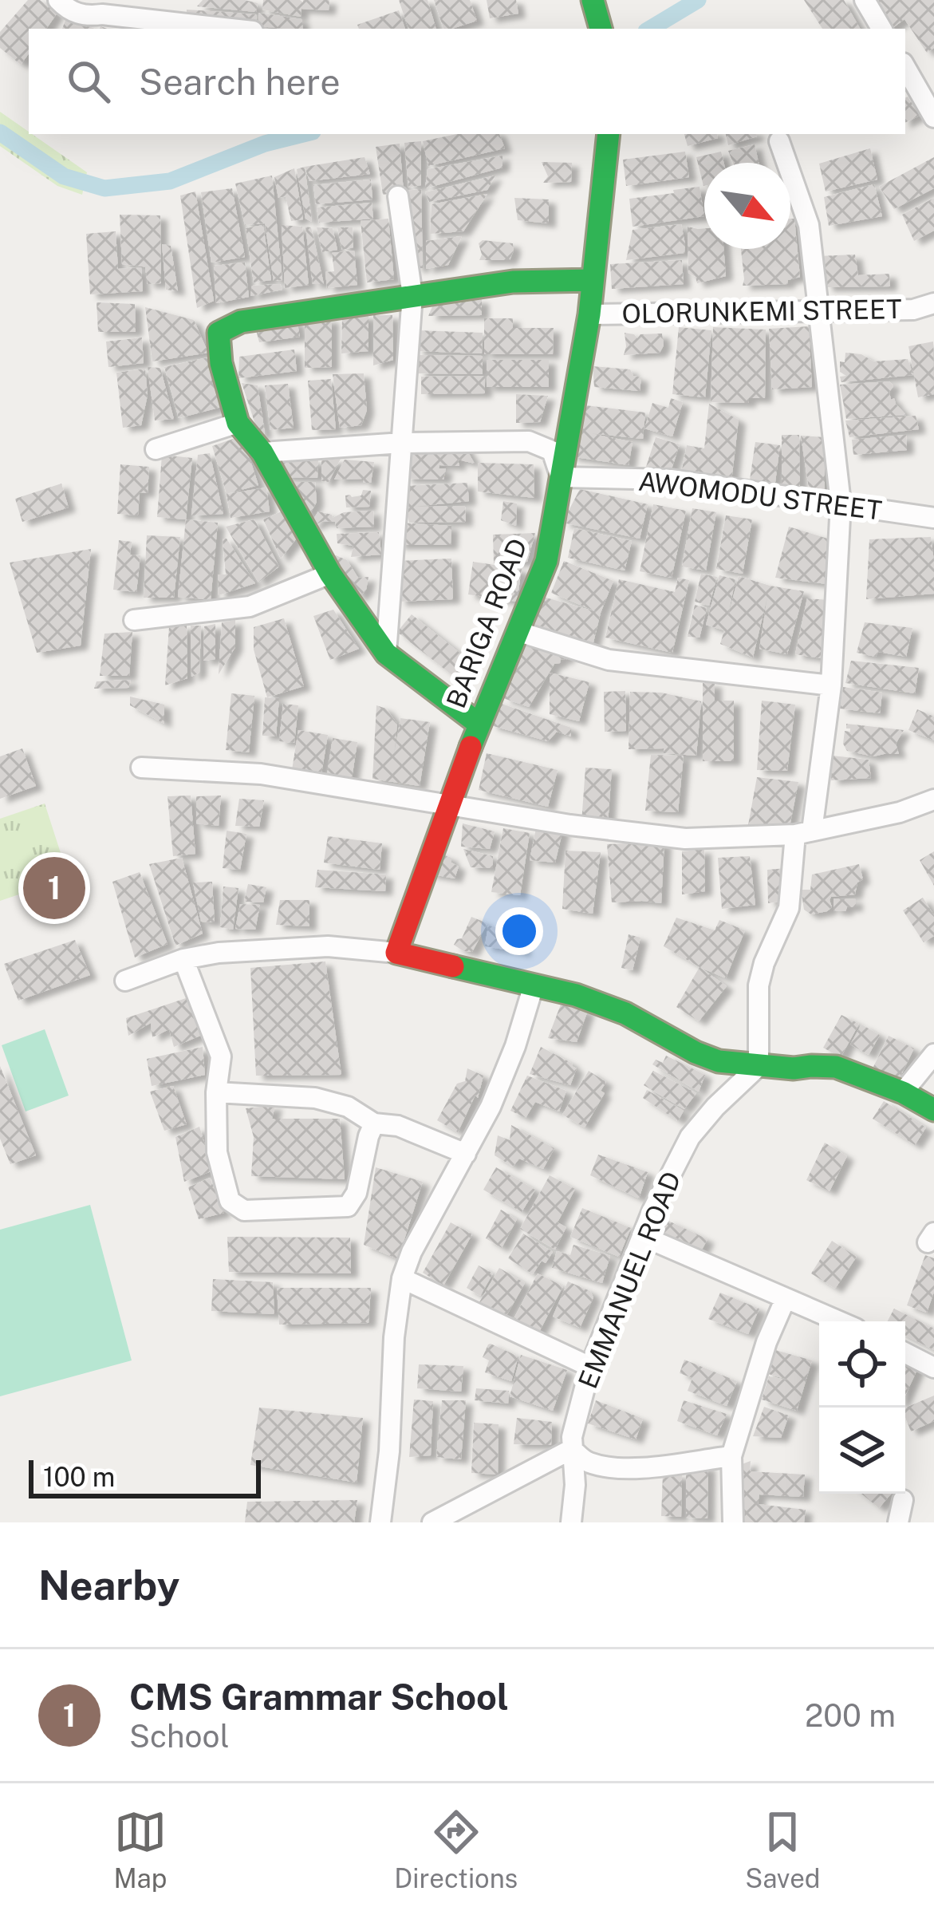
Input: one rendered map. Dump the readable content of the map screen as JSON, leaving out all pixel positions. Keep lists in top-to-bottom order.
{
  "streets": {
    "street": [
      "OLORUNKEMI STREET",
      "AWOMODU STREET",
      "BARIGA ROAD",
      "EMMANUEL ROAD"
    ]
  },
  "crossings": [
    ["OLORUNKEMI STREET", "BARIGA ROAD"],
    ["AWOMODU STREET", "BARIGA ROAD"]
  ],
  "scale_bar": "100 m",
  "north": "bottom right",
  "page": {
    "search": "Search here",
    "pins": "1",
    "scale": "100 m",
    "heading": "Nearby",
    "list": [
      {
        "mark": "1",
        "name": "CMS Grammar School",
        "note": "School",
        "value": "200 m"
      }
    ],
    "nav": ["Map", "Directions", "Saved"]
  }
}
